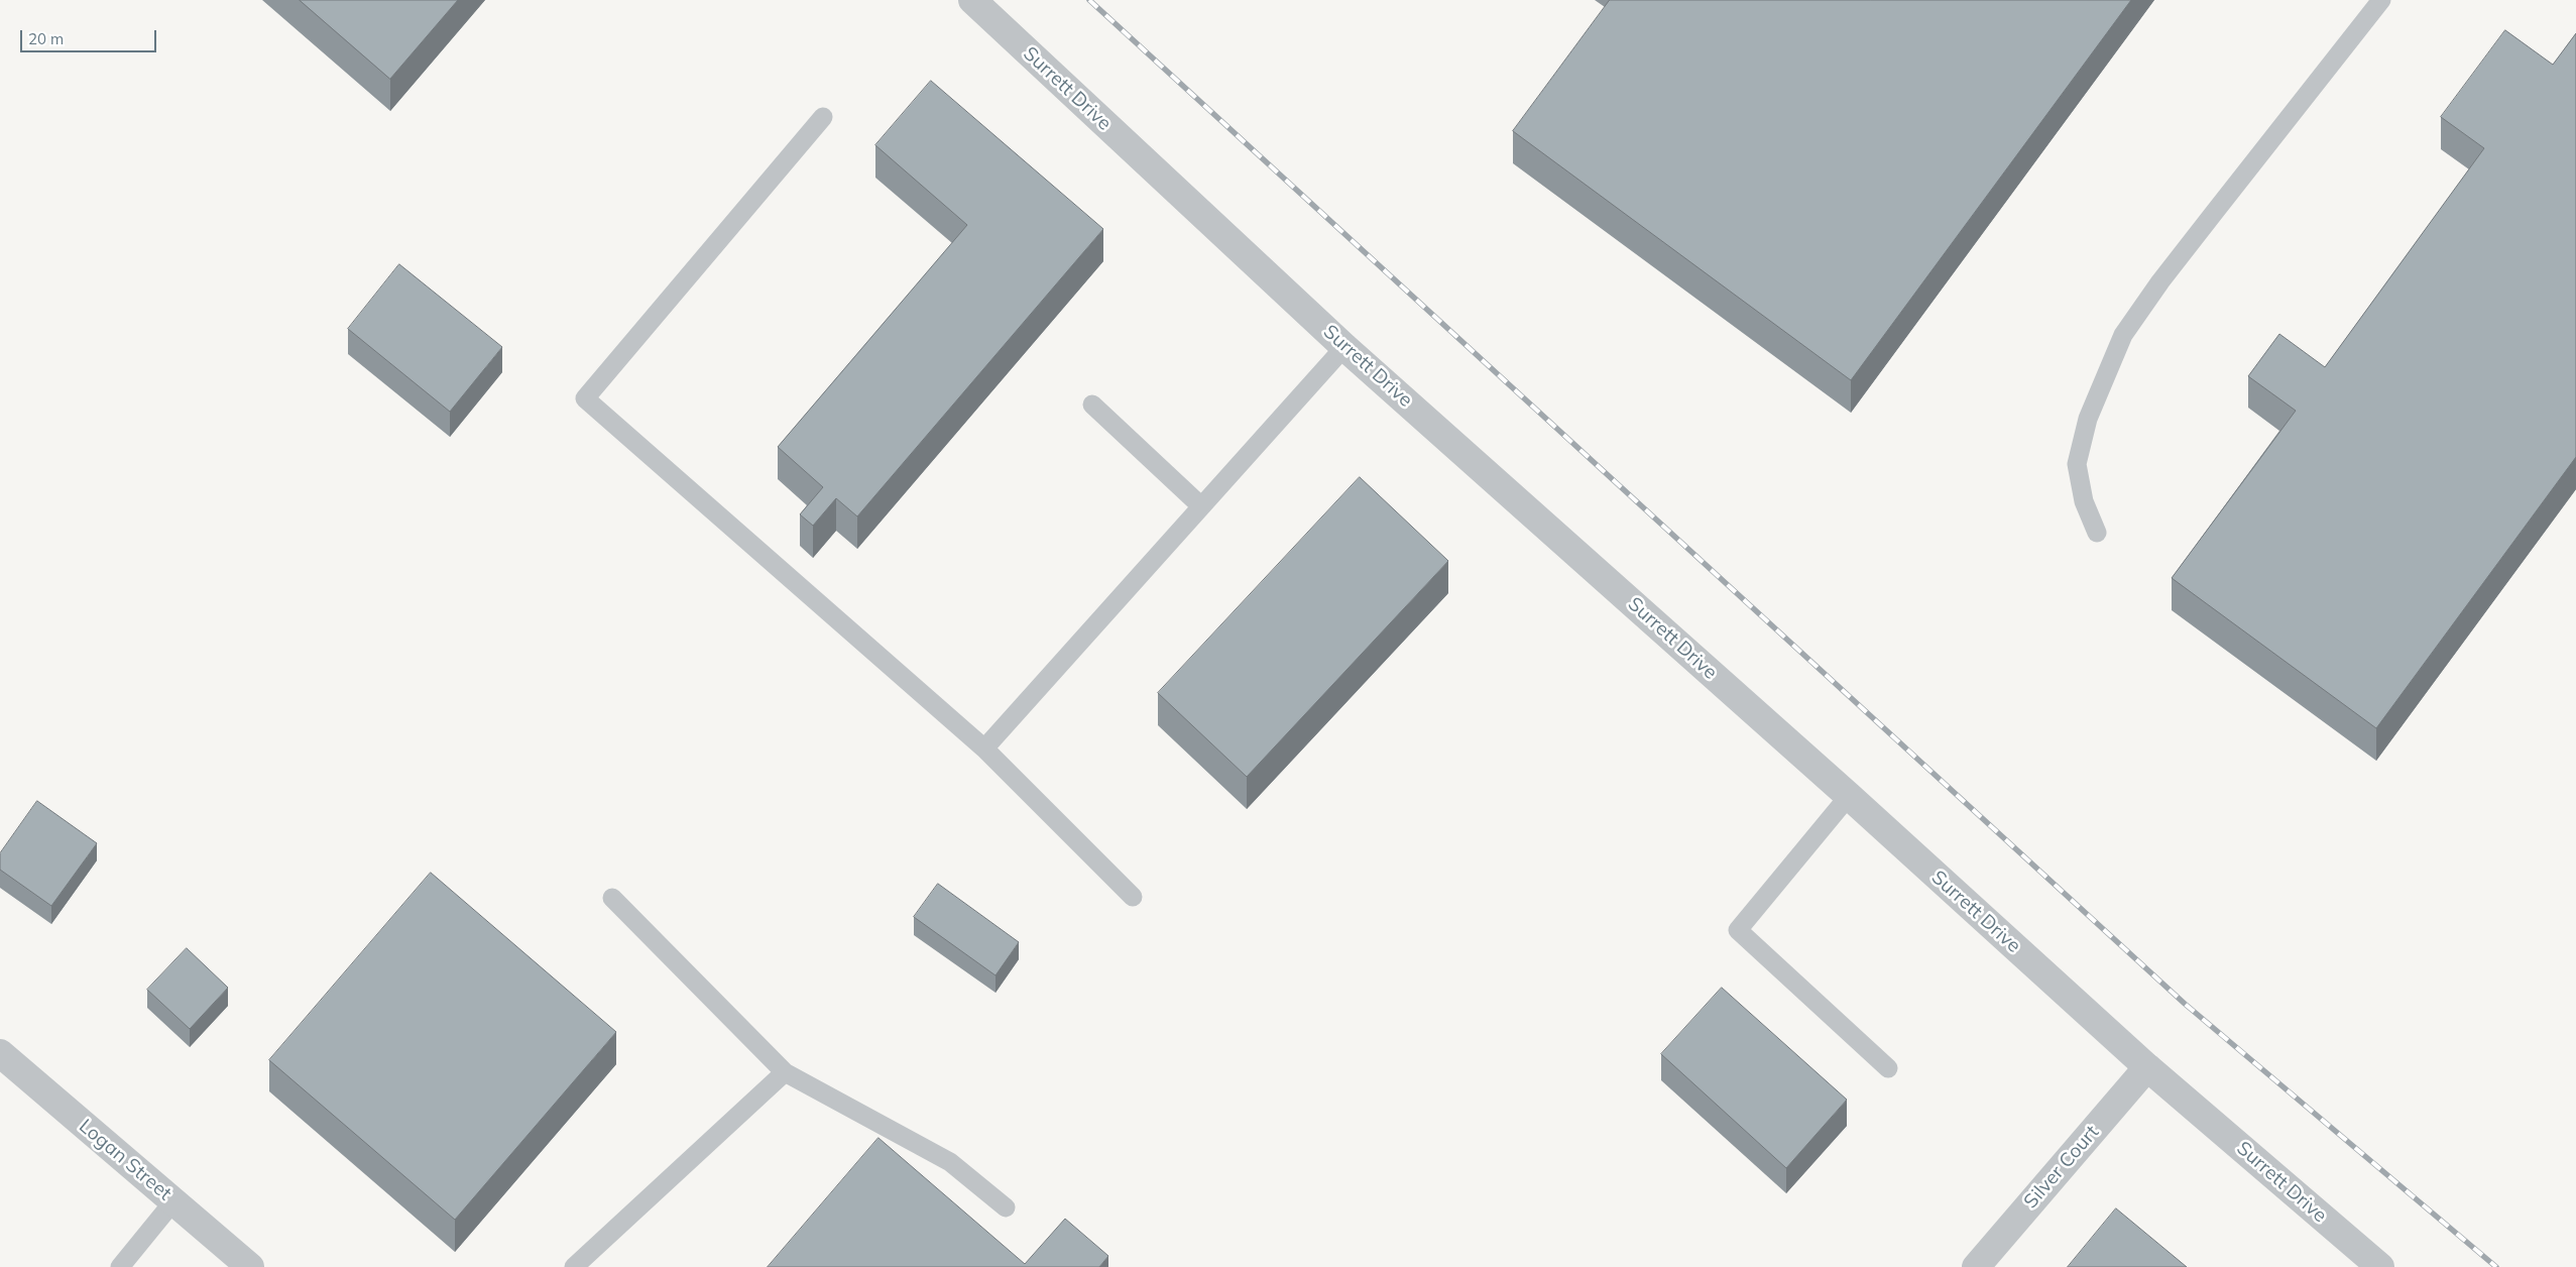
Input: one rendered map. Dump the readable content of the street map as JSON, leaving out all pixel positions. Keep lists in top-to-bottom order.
{
  "streets": {
    "street": ["Surrett Drive", "Logan Street", "Silver Court"]
  },
  "crossings": [
    ["Surrett Drive", "Silver Court"]
  ],
  "scale_bar": "20 m"
}
